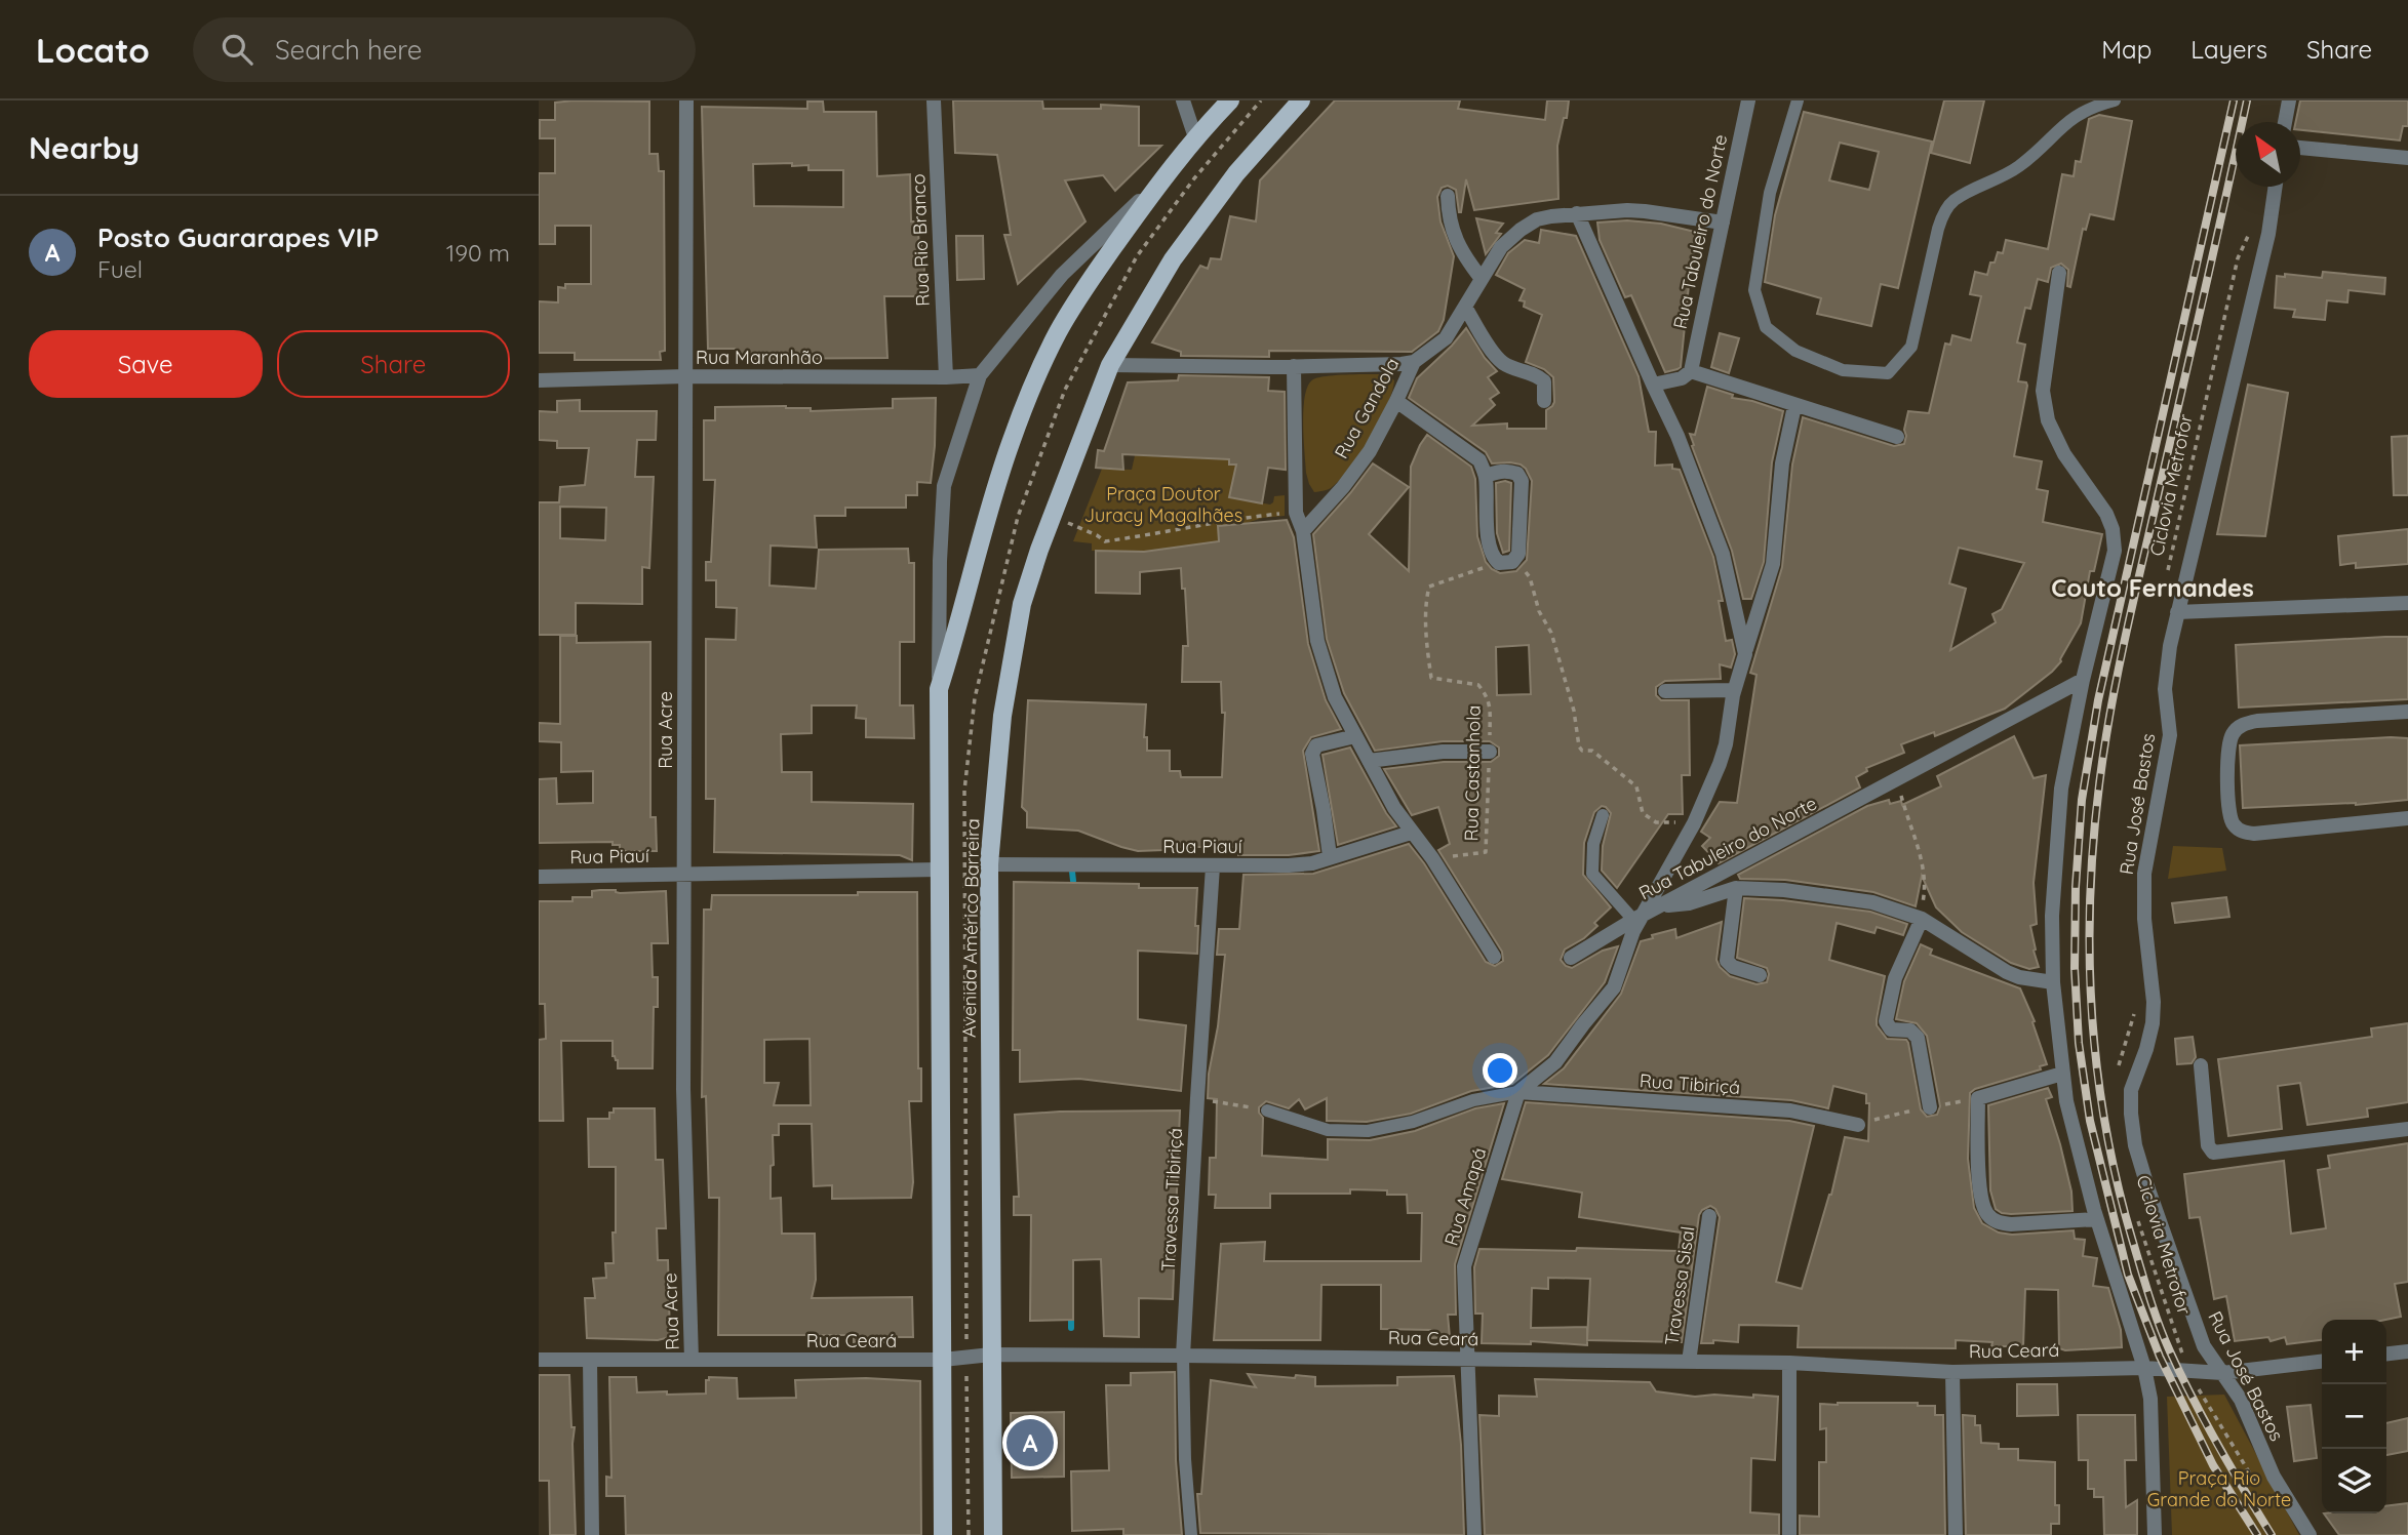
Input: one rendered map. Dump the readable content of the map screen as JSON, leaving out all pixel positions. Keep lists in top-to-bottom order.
{
  "streets": {
    "main road": ["Avenida Américo Barreira"],
    "street": [
      "Rua Tabuleiro do Norte",
      "Rua Rio Branco",
      "Rua Maranhão",
      "Rua Gandola",
      "Rua Acre",
      "Rua José Bastos",
      "Rua Piauí",
      "Rua Tibiriçá",
      "Rua Amapá",
      "Travessa Tibiriçá",
      "Travessa Sisal",
      "Rua Ceará"
    ],
    "path": ["Ciclovia Metrofor", "Rua Castanhola"]
  },
  "crossings": [
    ["Rua Tabuleiro do Norte", "Rua Gandola"],
    ["Rua Rio Branco", "Rua Maranhão"],
    ["Rua Maranhão", "Rua Acre"],
    ["Rua Maranhão", "Avenida Américo Barreira"],
    ["Ciclovia Metrofor", "Rua Ceará"],
    ["Rua Acre", "Rua Piauí"],
    ["Rua Acre", "Rua Ceará"],
    ["Rua José Bastos", "Rua Ceará"],
    ["Rua Piauí", "Avenida Américo Barreira"],
    ["Rua Piauí", "Travessa Tibiriçá"],
    ["Avenida Américo Barreira", "Rua Ceará"],
    ["Rua Tibiriçá", "Rua Amapá"],
    ["Rua Amapá", "Rua Ceará"],
    ["Travessa Tibiriçá", "Rua Ceará"],
    ["Travessa Sisal", "Rua Ceará"]
  ],
  "districts": ["Couto Fernandes"],
  "parks": ["Praça Doutor Juracy Magalhães", "Praça Rio Grande do Norte"],
  "north": "top left",
  "page": {
    "header": "Locato",
    "search": "Search here",
    "nav": ["Map", "Layers", "Share"],
    "heading": "Nearby",
    "list": [
      {
        "mark": "A",
        "name": "Posto Guararapes VIP",
        "note": "Fuel",
        "value": "190 m"
      }
    ],
    "buttons": ["Save", "Share"],
    "map_buttons": ["+", "−"],
    "pins": "A"
  }
}
